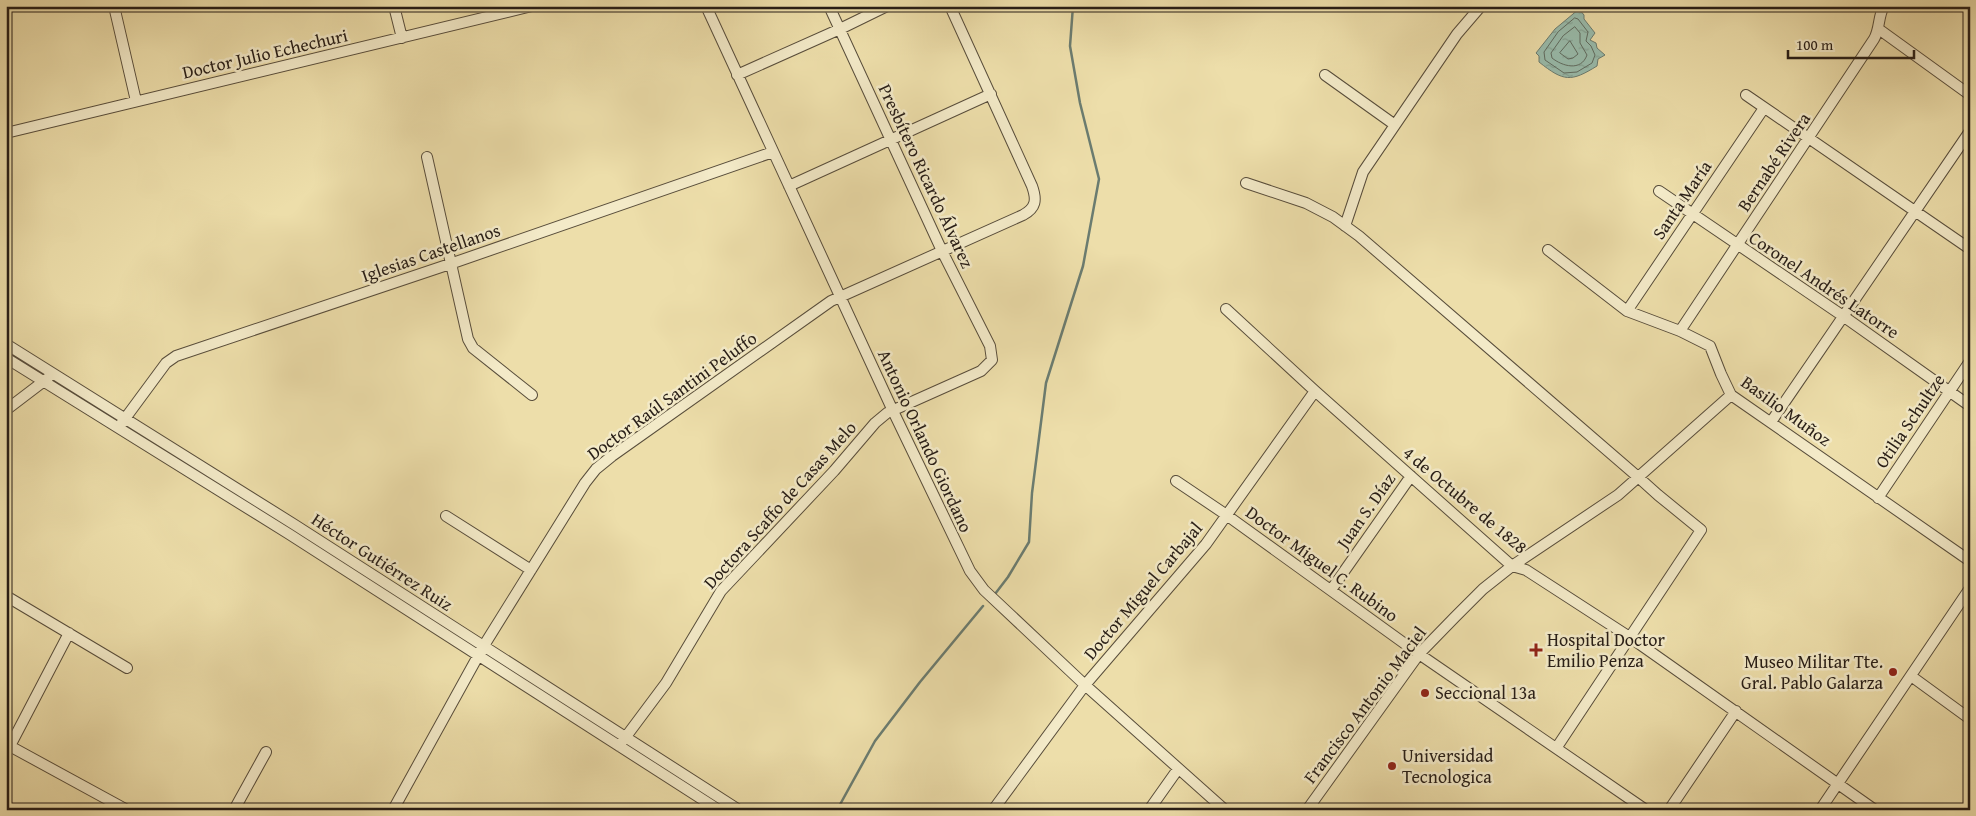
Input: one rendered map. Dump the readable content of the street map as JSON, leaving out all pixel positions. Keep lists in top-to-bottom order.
{
  "streets": {
    "street": [
      "Doctor Julio Echechuri",
      "Bernabé Rivera",
      "Presbítero Ricardo Álvarez",
      "Santa María",
      "Iglesias Castellanos",
      "Coronel Andrés Latorre",
      "Doctor Raúl Santini Peluffo",
      "Basilio Muñoz",
      "Otilia Schultze",
      "Antonio Orlando Giordano",
      "4 de Octubre de 1828",
      "Doctora Scaffo de Casas Melo",
      "Juan S. Díaz",
      "Héctor Gutiérrez Ruiz",
      "Doctor Miguel C. Rubino",
      "Doctor Miguel Carbajal",
      "Francisco Antonio Maciel"
    ]
  },
  "crossings": [
    ["Bernabé Rivera", "Coronel Andrés Latorre"],
    ["Bernabé Rivera", "Basilio Muñoz"],
    ["Presbítero Ricardo Álvarez", "Doctor Raúl Santini Peluffo"],
    ["Presbítero Ricardo Álvarez", "Doctora Scaffo de Casas Melo"],
    ["Santa María", "Coronel Andrés Latorre"],
    ["Santa María", "Basilio Muñoz"],
    ["Iglesias Castellanos", "Antonio Orlando Giordano"],
    ["Iglesias Castellanos", "Héctor Gutiérrez Ruiz"],
    ["Coronel Andrés Latorre", "Otilia Schultze"],
    ["Doctor Raúl Santini Peluffo", "Antonio Orlando Giordano"],
    ["Doctor Raúl Santini Peluffo", "Héctor Gutiérrez Ruiz"],
    ["Basilio Muñoz", "Otilia Schultze"],
    ["Basilio Muñoz", "Francisco Antonio Maciel"],
    ["Antonio Orlando Giordano", "Doctora Scaffo de Casas Melo"],
    ["Antonio Orlando Giordano", "Doctor Miguel Carbajal"],
    ["4 de Octubre de 1828", "Juan S. Díaz"],
    ["4 de Octubre de 1828", "Doctor Miguel Carbajal"],
    ["4 de Octubre de 1828", "Francisco Antonio Maciel"],
    ["Doctora Scaffo de Casas Melo", "Héctor Gutiérrez Ruiz"],
    ["Juan S. Díaz", "Doctor Miguel C. Rubino"],
    ["Doctor Miguel C. Rubino", "Doctor Miguel Carbajal"],
    ["Doctor Miguel C. Rubino", "Francisco Antonio Maciel"]
  ],
  "places": {
    "health": ["Hospital Doctor Emilio Penza"],
    "other": ["Museo Militar Tte. Gral. Pablo Galarza", "Seccional 13a", "Universidad Tecnologica"]
  },
  "scale_bar": "100 m"
}
